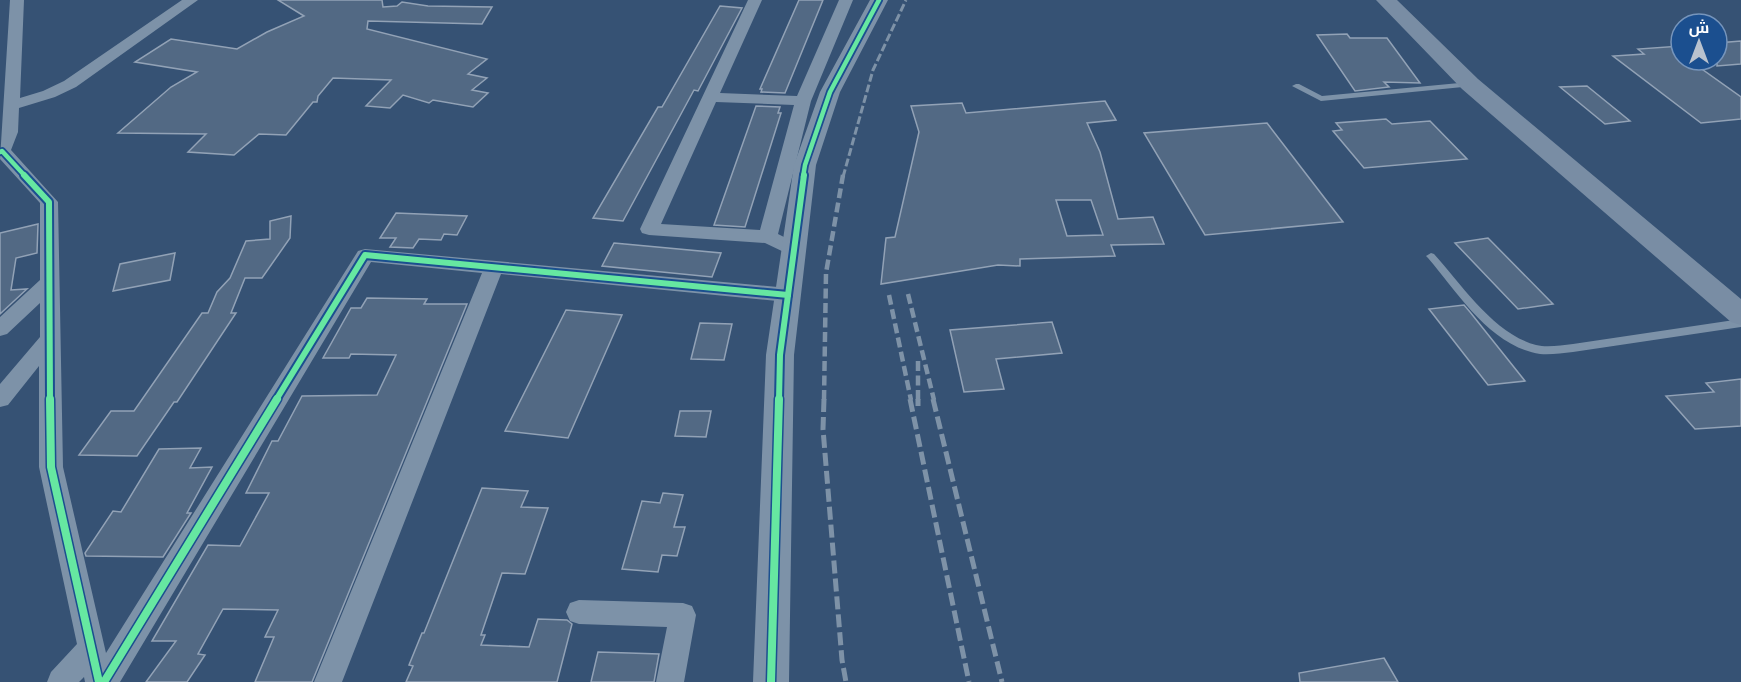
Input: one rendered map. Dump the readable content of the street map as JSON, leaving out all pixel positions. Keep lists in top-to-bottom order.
{
  "north": "top"
}
